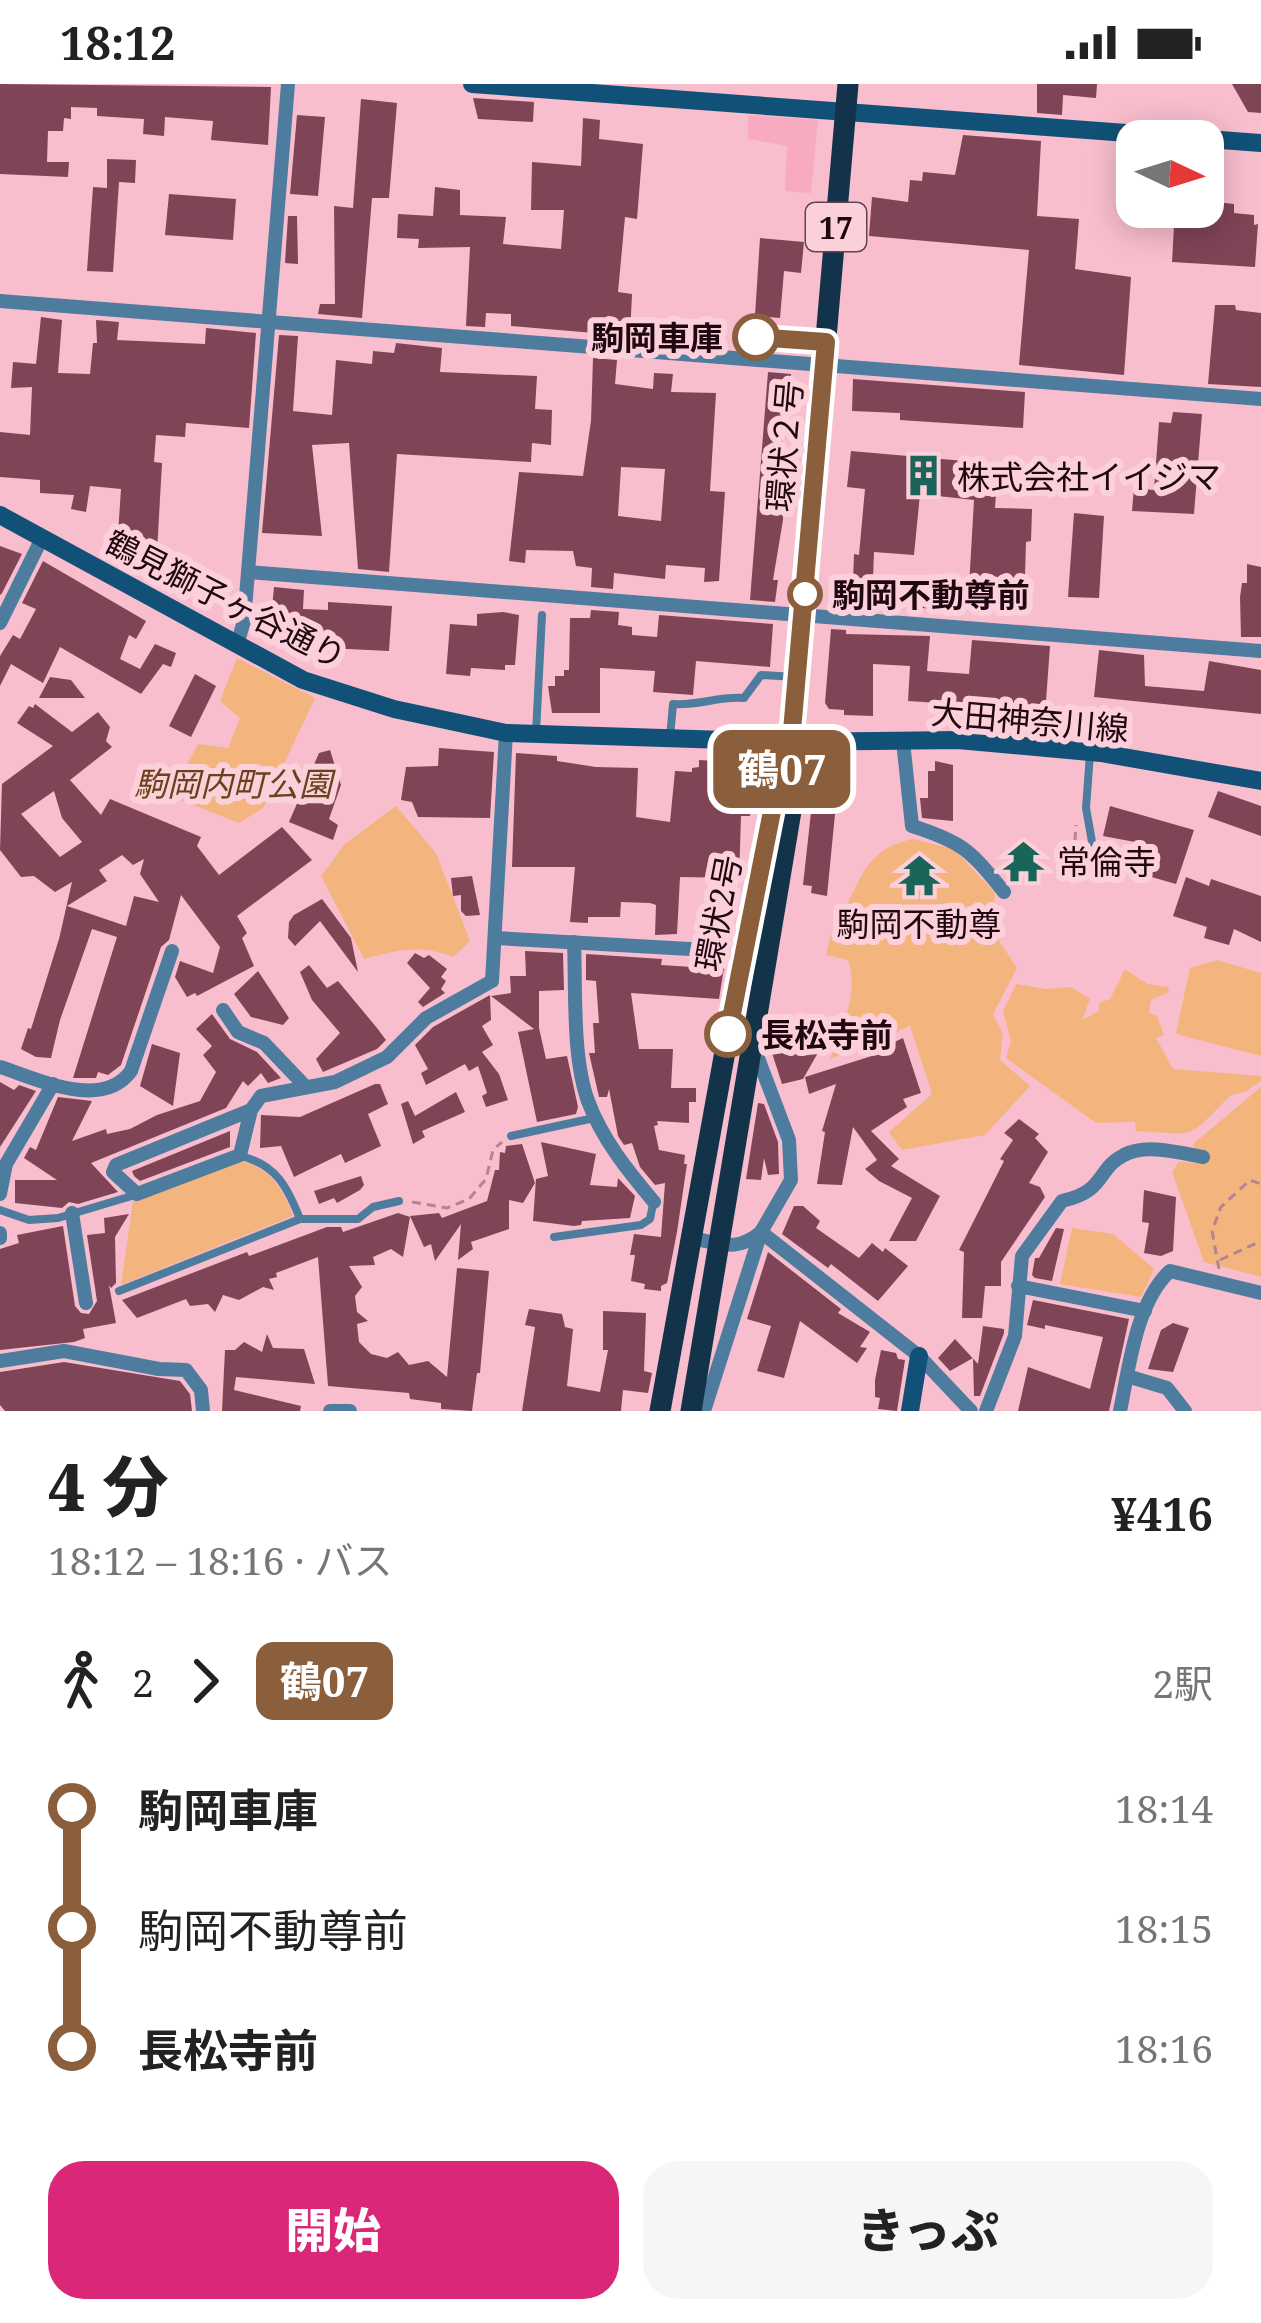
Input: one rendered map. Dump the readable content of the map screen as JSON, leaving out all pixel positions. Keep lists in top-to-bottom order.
{
  "streets": {
    "main road": [
      "17",
      "環状２号",
      "鶴見獅子ヶ谷通り",
      "大田神奈川線",
      "環状2号"
    ]
  },
  "crossings": [
    ["環状２号", "鶴見獅子ヶ谷通り"],
    ["環状２号", "大田神奈川線"],
    ["環状２号", "環状2号"],
    ["鶴見獅子ヶ谷通り", "大田神奈川線"],
    ["鶴見獅子ヶ谷通り", "環状2号"],
    ["大田神奈川線", "環状2号"]
  ],
  "parks": ["駒岡内町公園"],
  "places": {
    "other": ["駒岡車庫", "駒岡不動尊前", "長松寺前"],
    "building": ["株式会社イイジマ"],
    "temple": ["常倫寺", "駒岡不動尊"]
  },
  "lines": ["bus line 鶴07"],
  "north": "right",
  "page": {
    "status": "18:12",
    "on_map": "鶴07",
    "heading": ["4 分", "18:12 – 18:16 · バス", "¥416"],
    "legs": ["2", "鶴07", "2駅"],
    "list": [
      {
        "name": "駒岡車庫",
        "value": "18:14"
      },
      {
        "name": "駒岡不動尊前",
        "value": "18:15"
      },
      {
        "name": "長松寺前",
        "value": "18:16"
      }
    ],
    "buttons": ["開始", "きっぷ"]
  }
}
